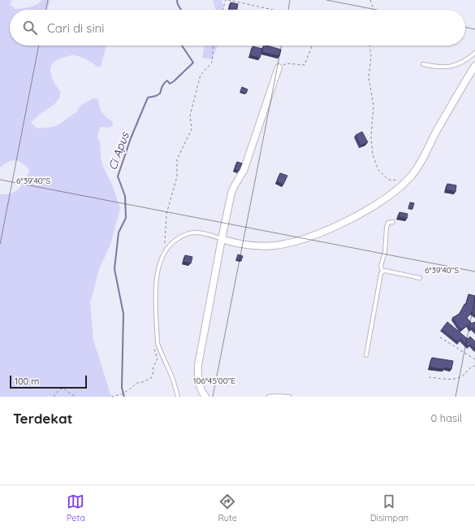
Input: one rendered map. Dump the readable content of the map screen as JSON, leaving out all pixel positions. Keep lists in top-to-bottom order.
{
  "water": ["Ci Apus"],
  "scale_bar": "100 m",
  "page": {
    "search": "Cari di sini",
    "scale": "100 m",
    "heading": ["Terdekat", "0 hasil"],
    "nav": ["Peta", "Rute", "Disimpan"]
  },
  "coordinates": ["6°39'40\"S", "106°45'00\"E"]
}
